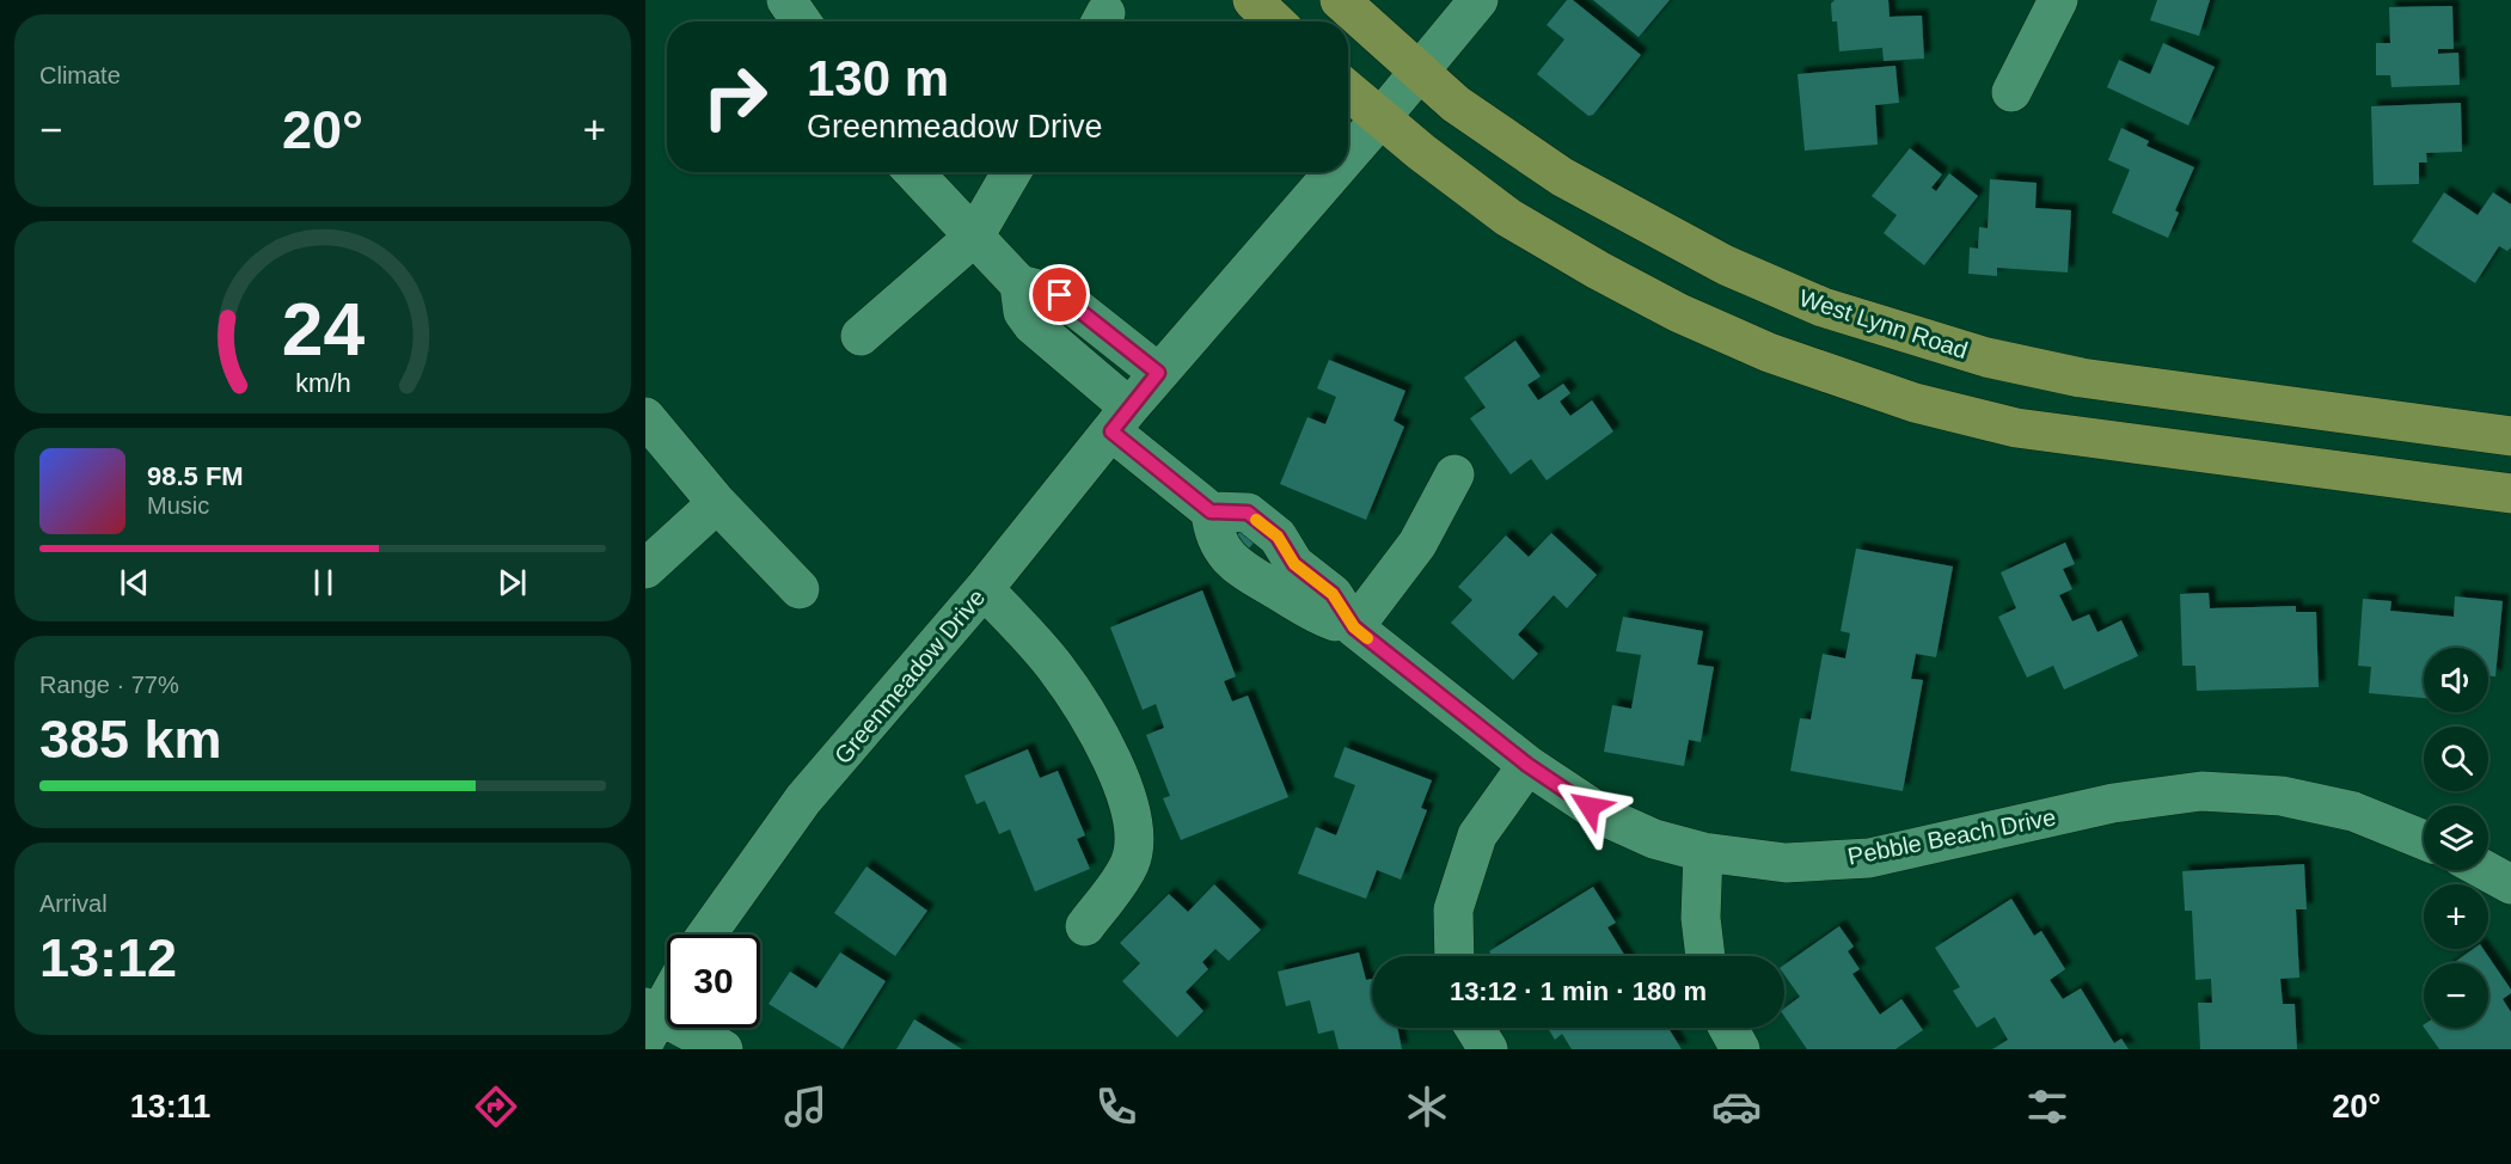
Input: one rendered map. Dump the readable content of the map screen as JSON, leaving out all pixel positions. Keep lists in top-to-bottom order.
{
  "streets": {
    "main road": ["West Lynn Road"],
    "street": ["Greenmeadow Drive", "Pebble Beach Drive"]
  },
  "crossings": [
    ["West Lynn Road", "Greenmeadow Drive"]
  ],
  "page": {
    "tile": [
      "Climate",
      ["Range · 77%", "385 km"],
      ["Arrival", "13:12"]
    ],
    "turn": ["130 m", "Greenmeadow Drive"],
    "heat": ["−", "20°", "+"],
    "song": ["98.5 FM", "Music"],
    "map_buttons": ["+", "−"],
    "limit": "30",
    "trip": "13:12 · 1 min · 180 m",
    "tabs": ["13:11", "20°"],
    "gauge": ["24", "km/h"]
  }
}
